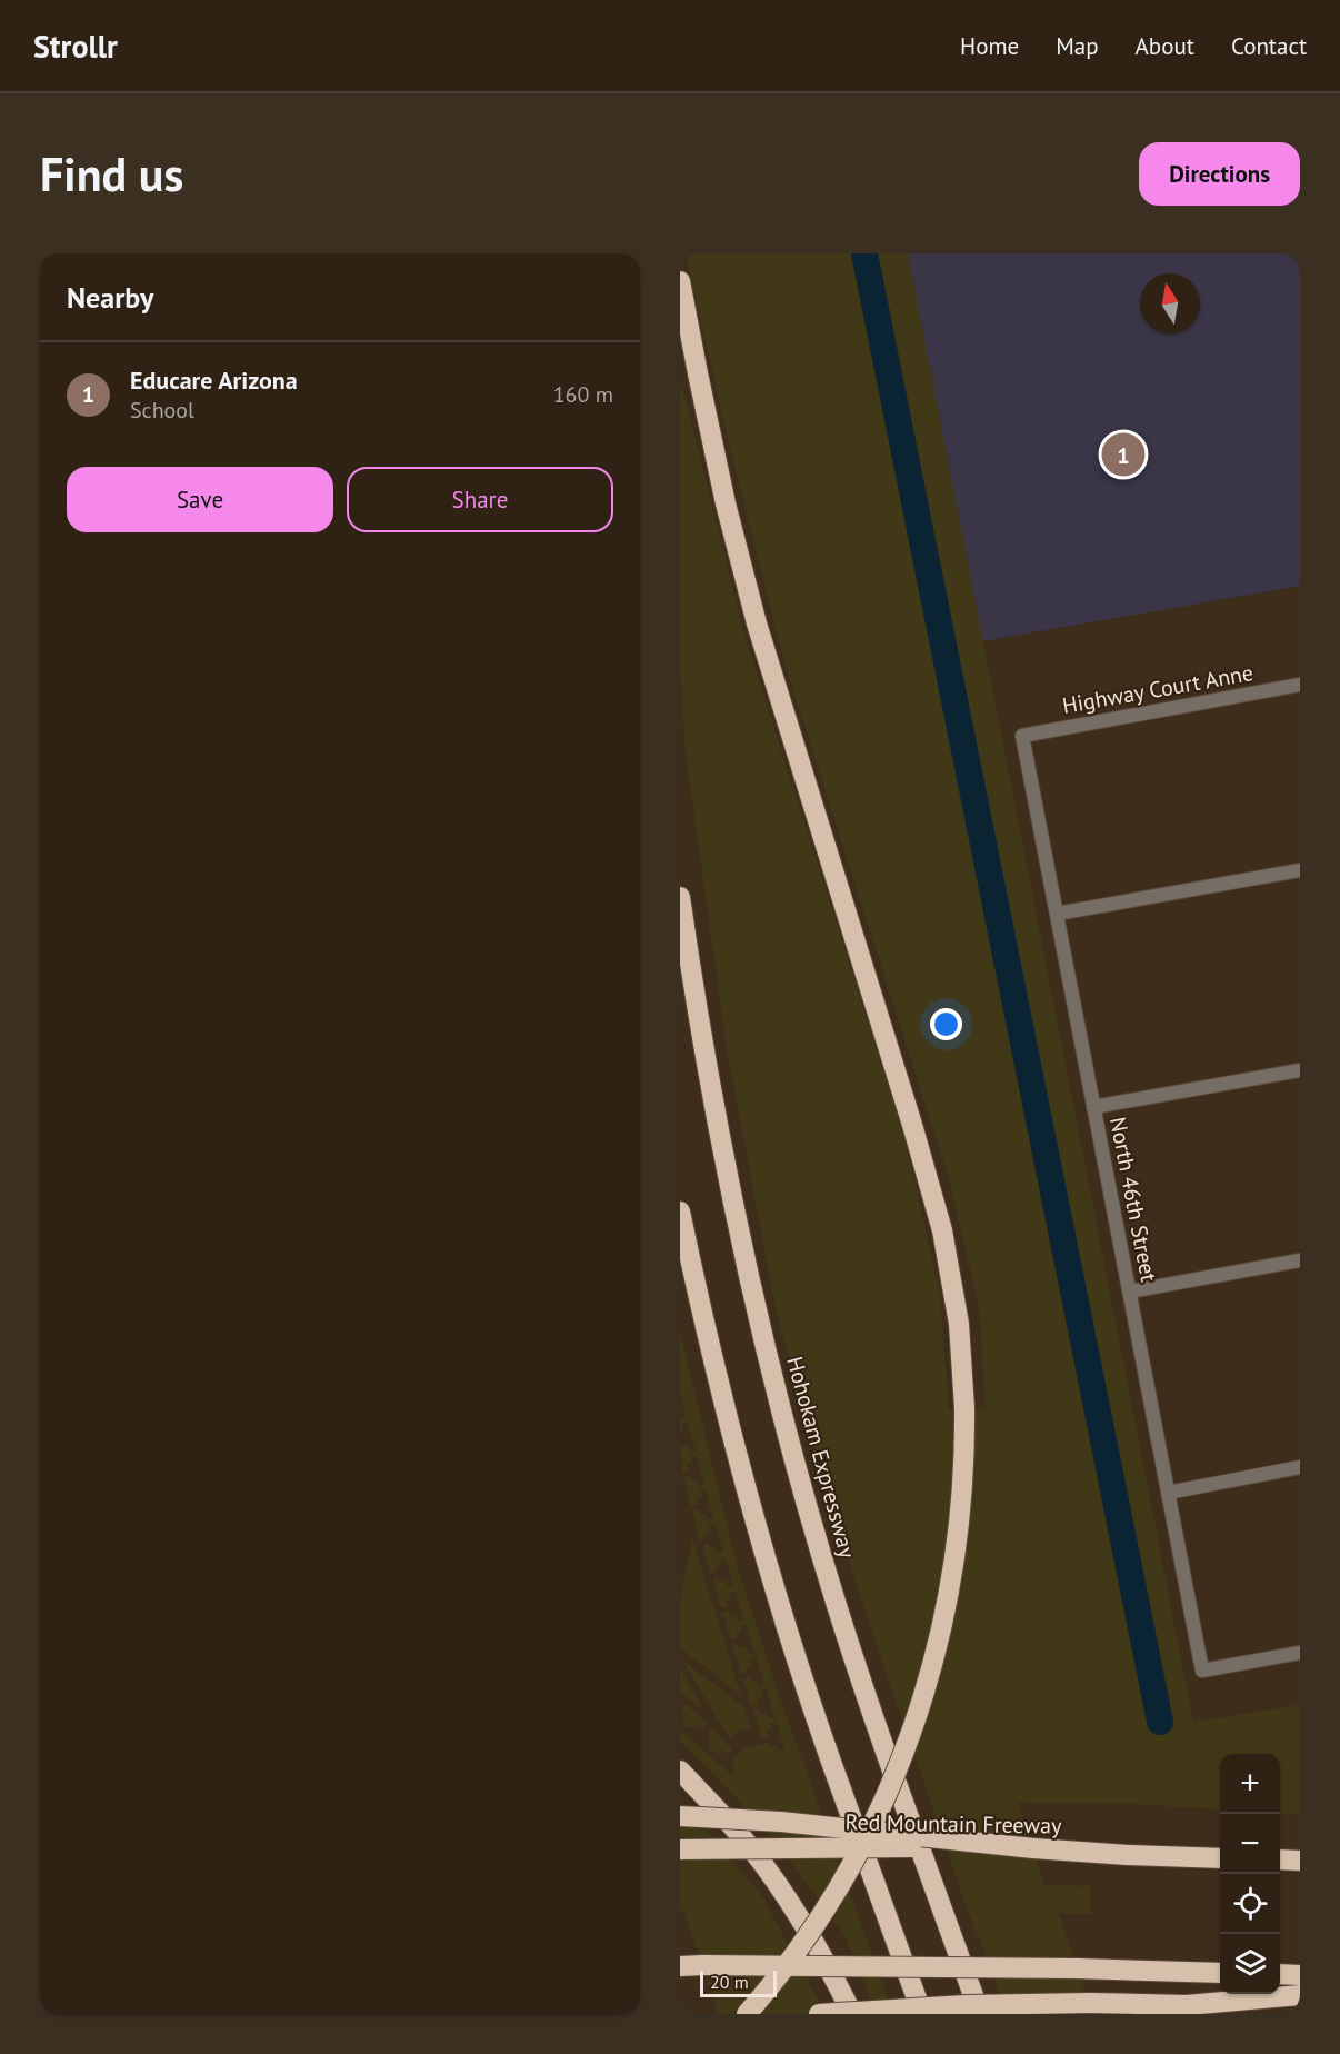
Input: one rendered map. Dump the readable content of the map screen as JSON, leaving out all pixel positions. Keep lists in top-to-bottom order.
{
  "streets": {
    "highway": ["Hohokam Expressway", "Red Mountain Freeway"],
    "lane": ["Highway Court Anne", "North 46th Street"]
  },
  "crossings": [
    ["Highway Court Anne", "North 46th Street"]
  ],
  "scale_bar": "20 m",
  "north": "top",
  "page": {
    "header": "Strollr",
    "nav": [
      "Home",
      "Map",
      "About",
      "Contact"
    ],
    "buttons": [
      "Directions",
      ["Save", "Share"]
    ],
    "title": "Find us",
    "heading": "Nearby",
    "list": [
      {
        "mark": "1",
        "name": "Educare Arizona",
        "note": "School",
        "value": "160 m"
      }
    ],
    "pins": "1",
    "map_buttons": ["+", "−"],
    "scale": "20 m"
  }
}
